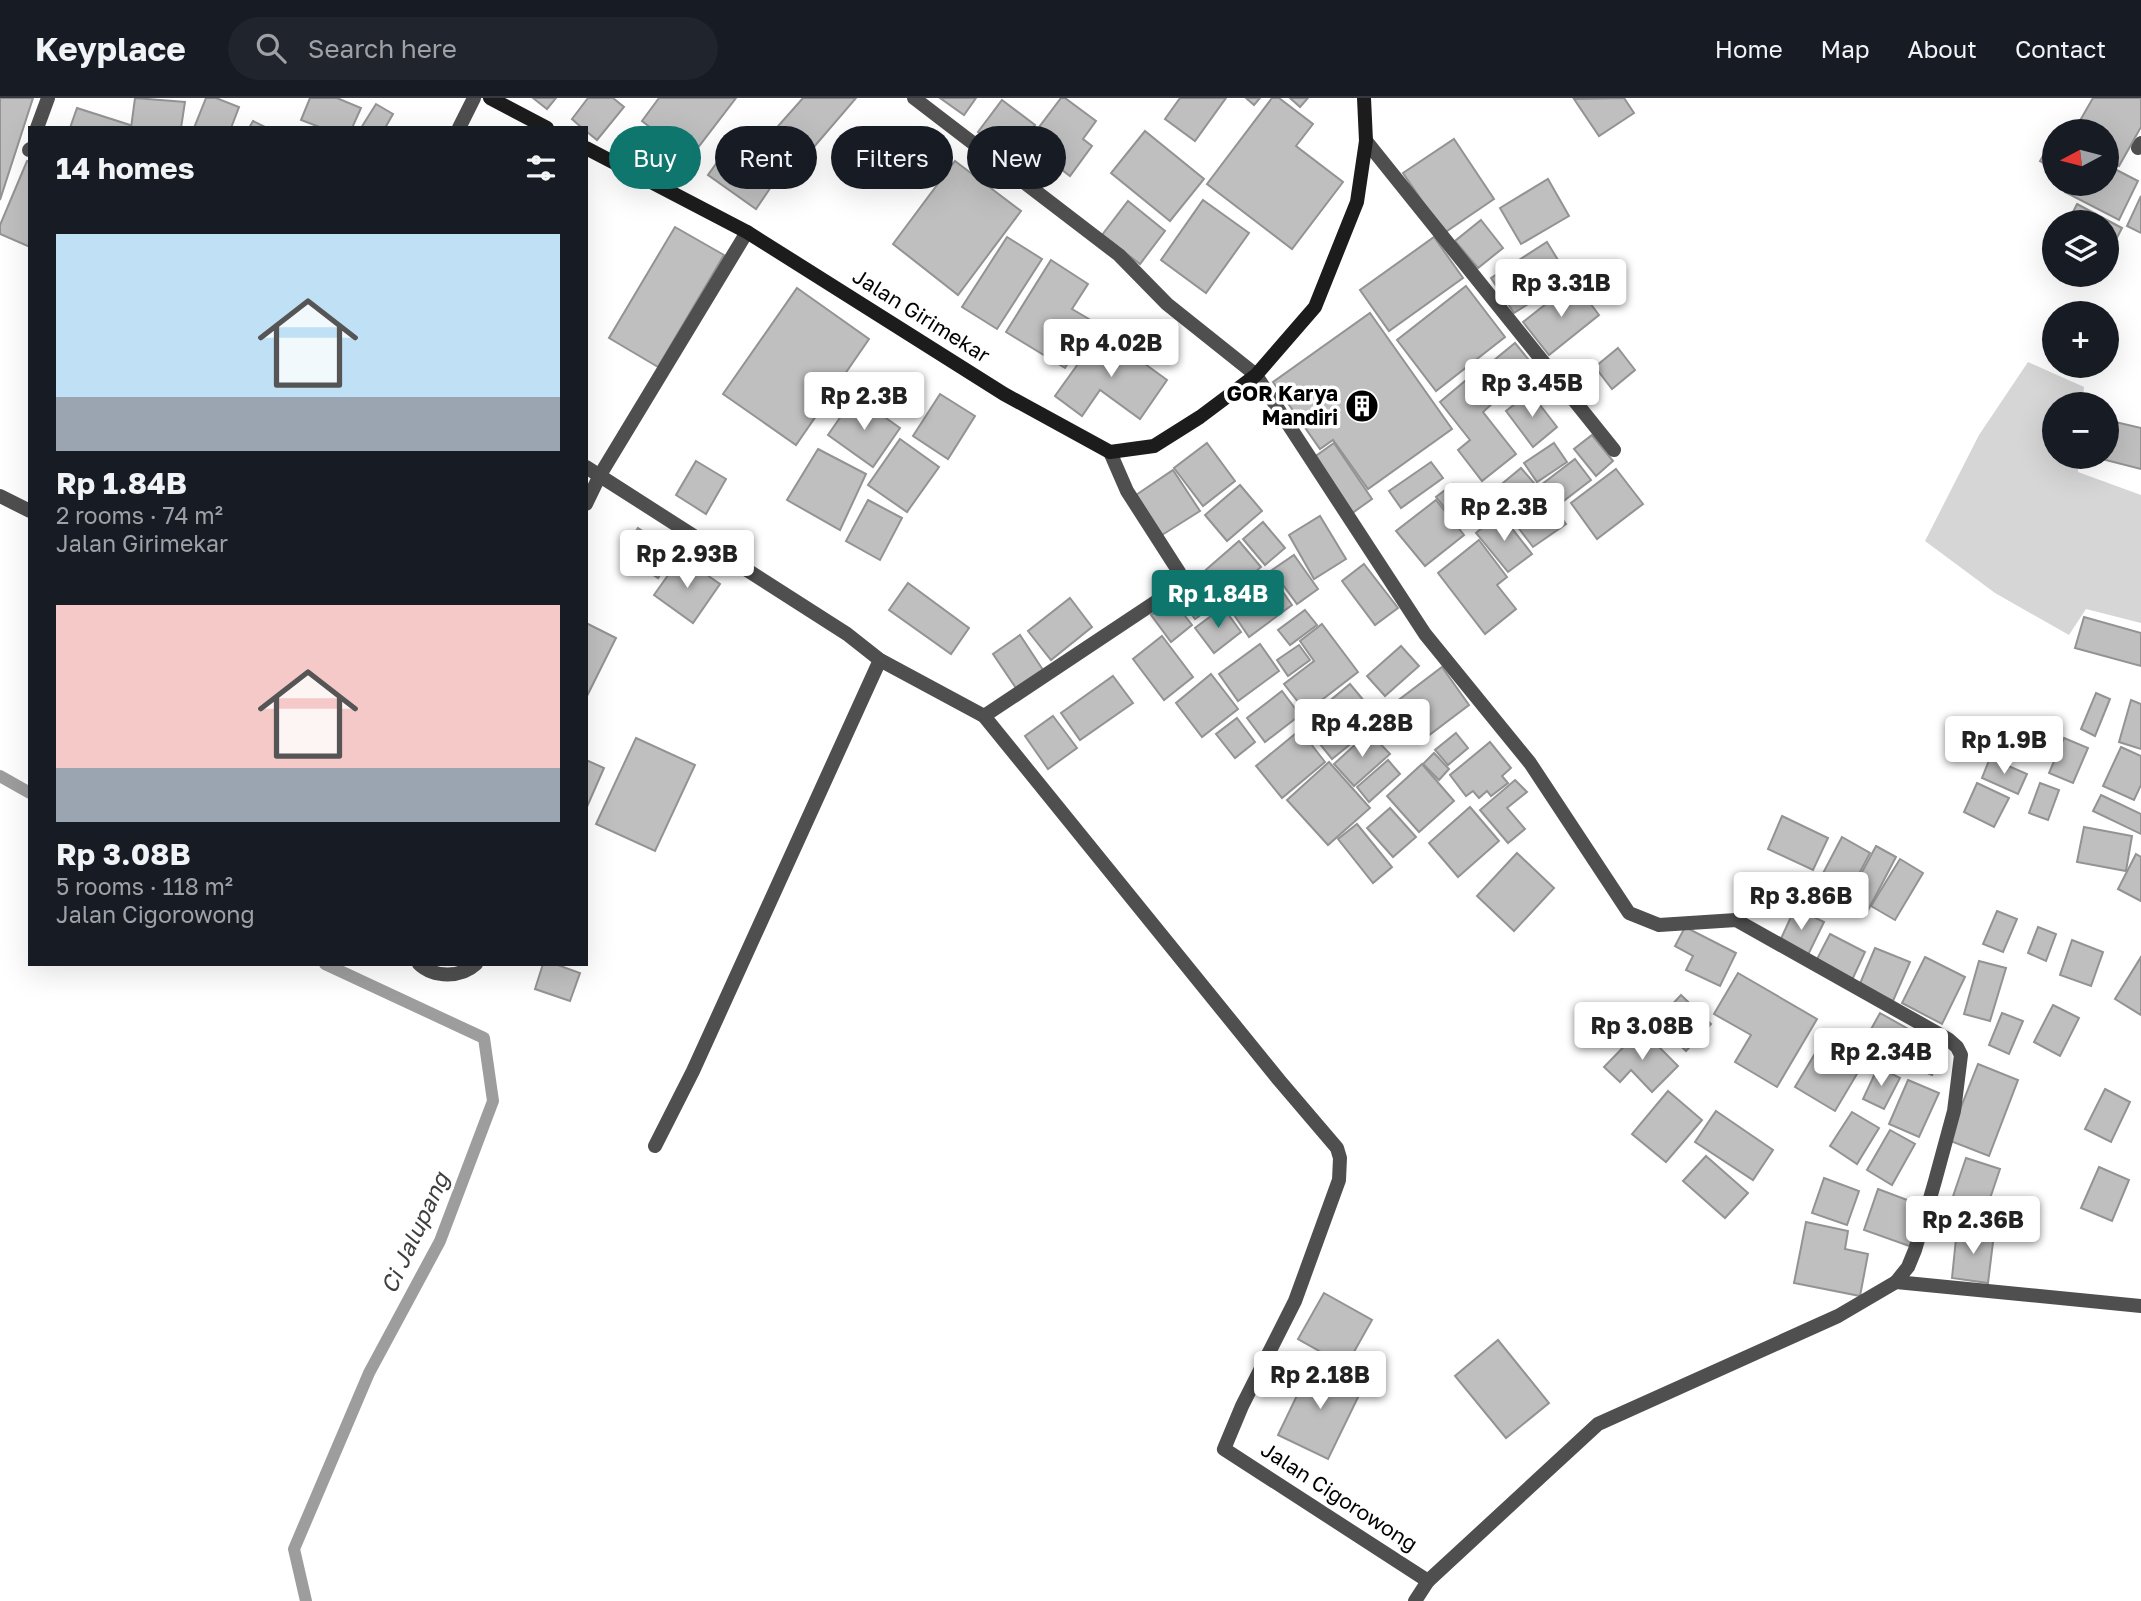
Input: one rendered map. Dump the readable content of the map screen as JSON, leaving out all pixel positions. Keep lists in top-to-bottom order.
{
  "streets": {
    "street": ["Jalan Girimekar", "Jalan Cigorowong"]
  },
  "water": ["Ci Jalupang"],
  "places": {
    "building": ["GOR Karya Mandiri"]
  },
  "north": "left",
  "page": {
    "header": "Keyplace",
    "search": "Search here",
    "nav": [
      "Home",
      "Map",
      "About",
      "Contact"
    ],
    "map_buttons": ["+", "−"],
    "chip": [
      "Buy",
      "Rent",
      "Filters",
      "New"
    ],
    "heading": "14 homes",
    "list": [
      {
        "name": "Rp 1.84B",
        "note": "2 rooms · 74 m² · Jalan Girimekar"
      },
      {
        "name": "Rp 3.08B",
        "note": "5 rooms · 118 m² · Jalan Cigorowong"
      }
    ],
    "price": [
      "Rp 3.31B",
      "Rp 4.02B",
      "Rp 3.45B",
      "Rp 2.3B",
      "Rp 2.3B",
      "Rp 2.93B",
      "Rp 1.84B",
      "Rp 4.28B",
      "Rp 1.9B",
      "Rp 3.86B",
      "Rp 3.08B",
      "Rp 2.34B",
      "Rp 2.36B",
      "Rp 2.18B"
    ]
  }
}
